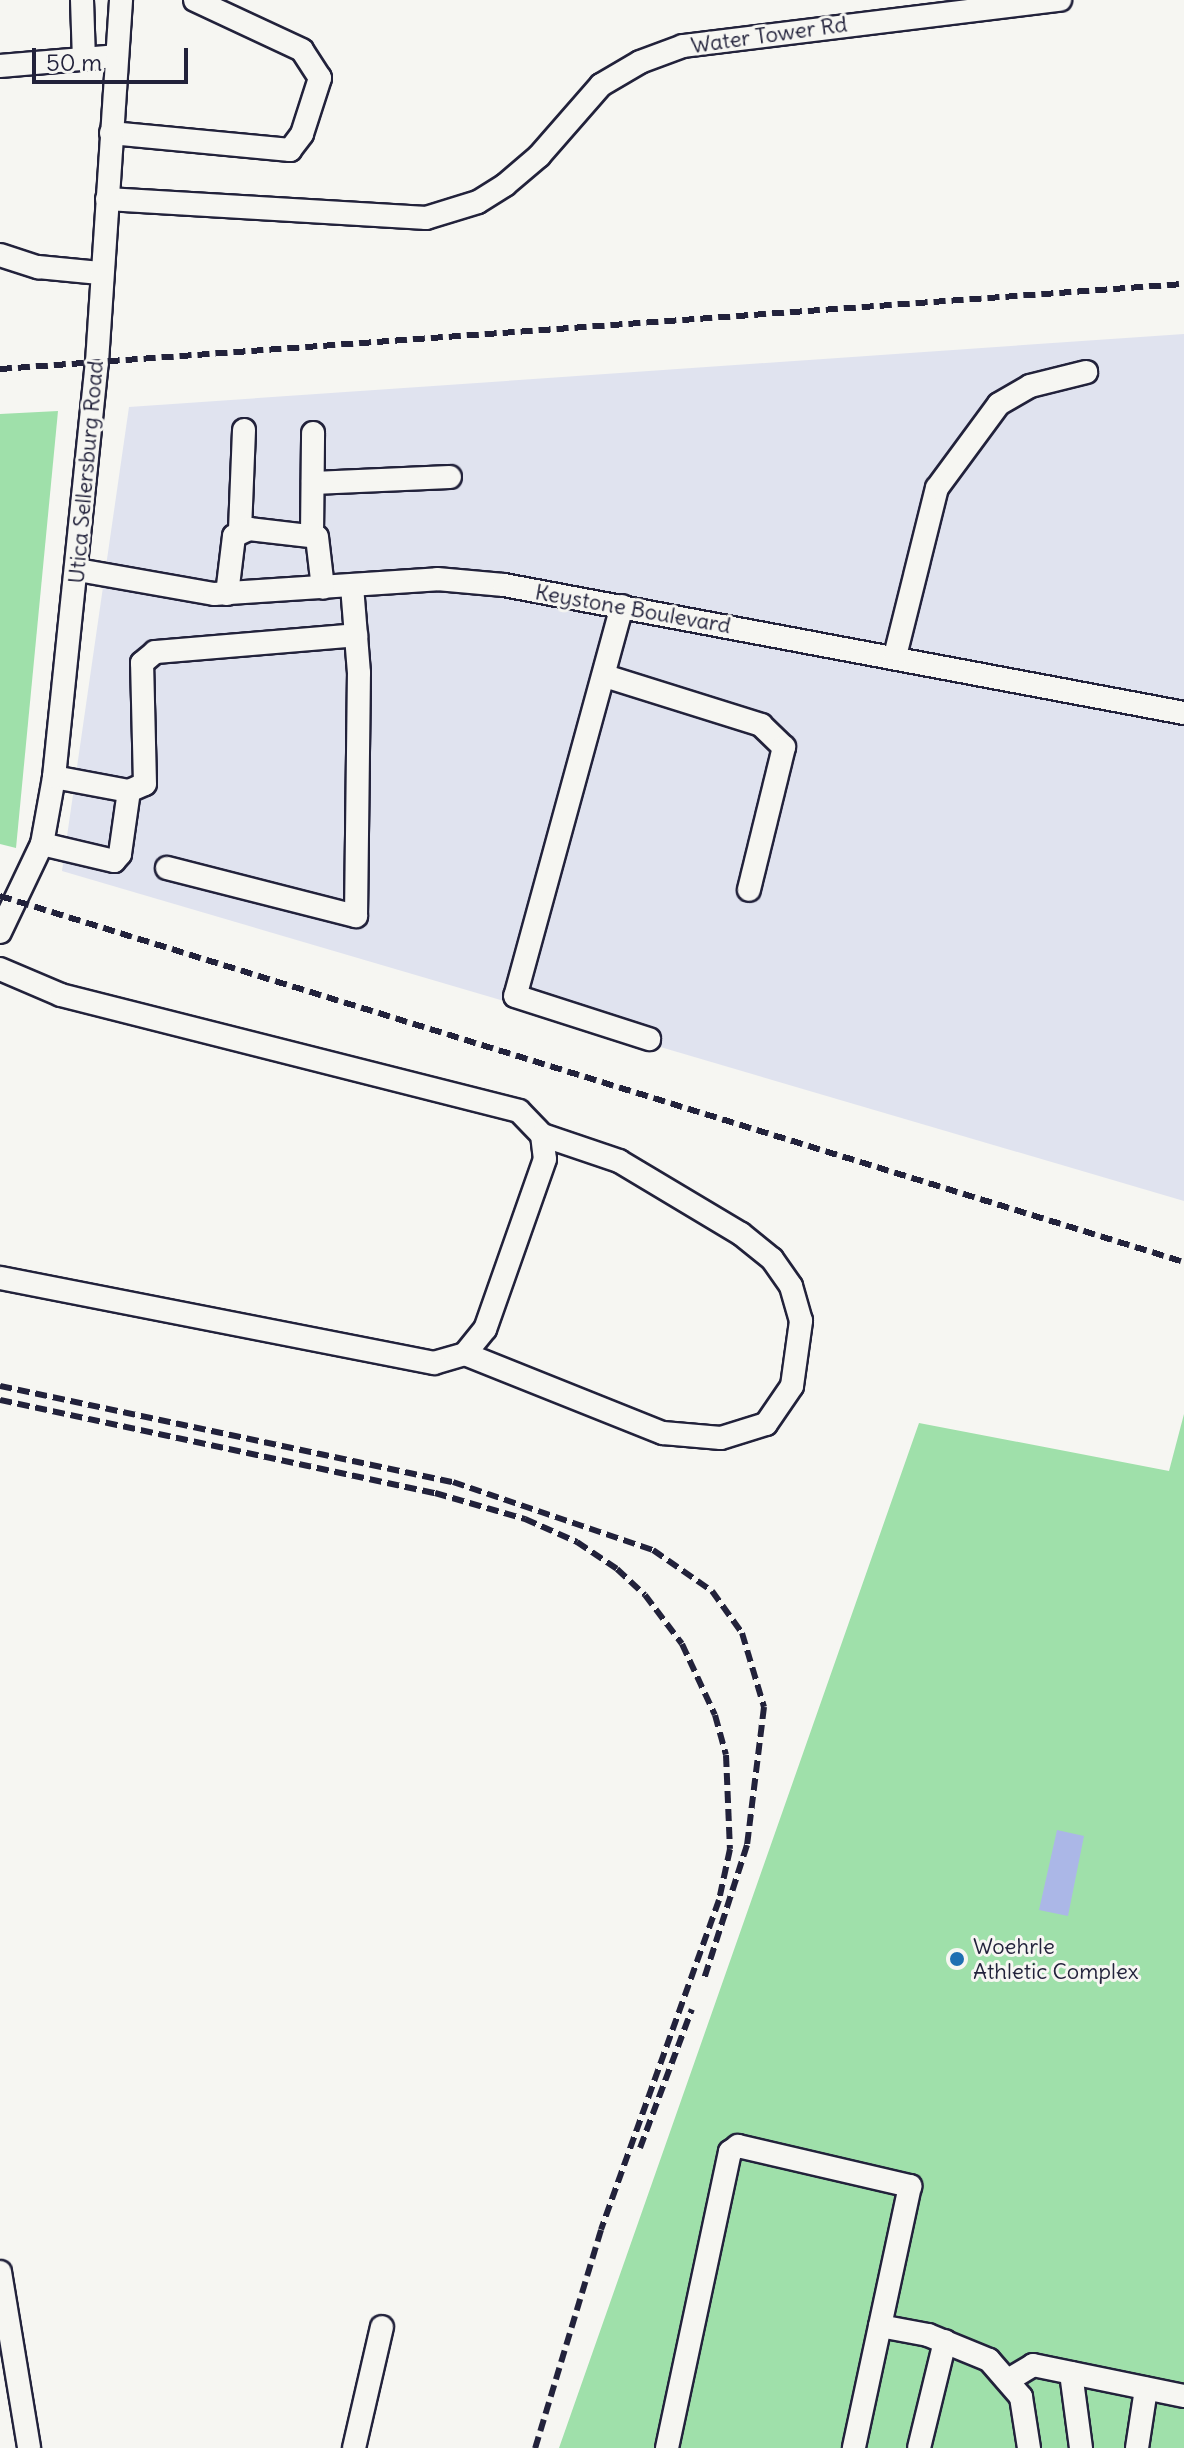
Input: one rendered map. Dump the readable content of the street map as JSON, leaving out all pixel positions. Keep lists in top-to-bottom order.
{
  "streets": {
    "street": ["Water Tower Rd", "Utica Sellersburg Road", "Keystone Boulevard"]
  },
  "crossings": [
    ["Water Tower Rd", "Utica Sellersburg Road"],
    ["Utica Sellersburg Road", "Keystone Boulevard"]
  ],
  "places": ["Woehrle Athletic Complex"],
  "scale_bar": "50 m"
}
